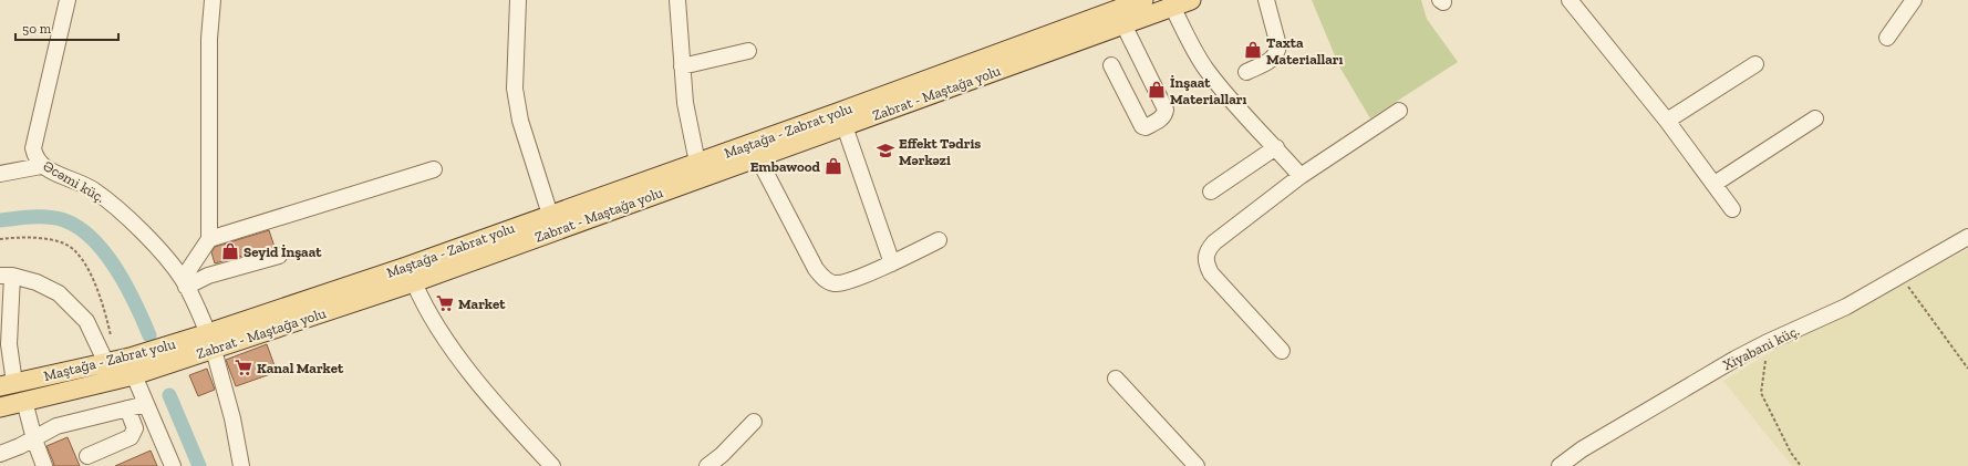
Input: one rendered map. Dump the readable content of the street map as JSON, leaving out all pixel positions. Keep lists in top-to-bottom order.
{
  "streets": {
    "main road": ["Zabrat - Maştağa yolu", "Maştağa - Zabrat yolu"],
    "street": ["Əcəmi küç.", "Xiyabani küç."]
  },
  "crossings": [
    ["Zabrat - Maştağa yolu", "Maştağa - Zabrat yolu"],
    ["Zabrat - Maştağa yolu", "Əcəmi küç."],
    ["Maştağa - Zabrat yolu", "Əcəmi küç."]
  ],
  "places": {
    "shop": [
      "Taxta Materialları",
      "İnşaat Materialları",
      "Embawood",
      "Seyid İnşaat"
    ],
    "school or university": ["Effekt Tədris Mərkəzi"],
    "supermarket": ["Market", "Kanal Market"]
  },
  "scale_bar": "50 m"
}
